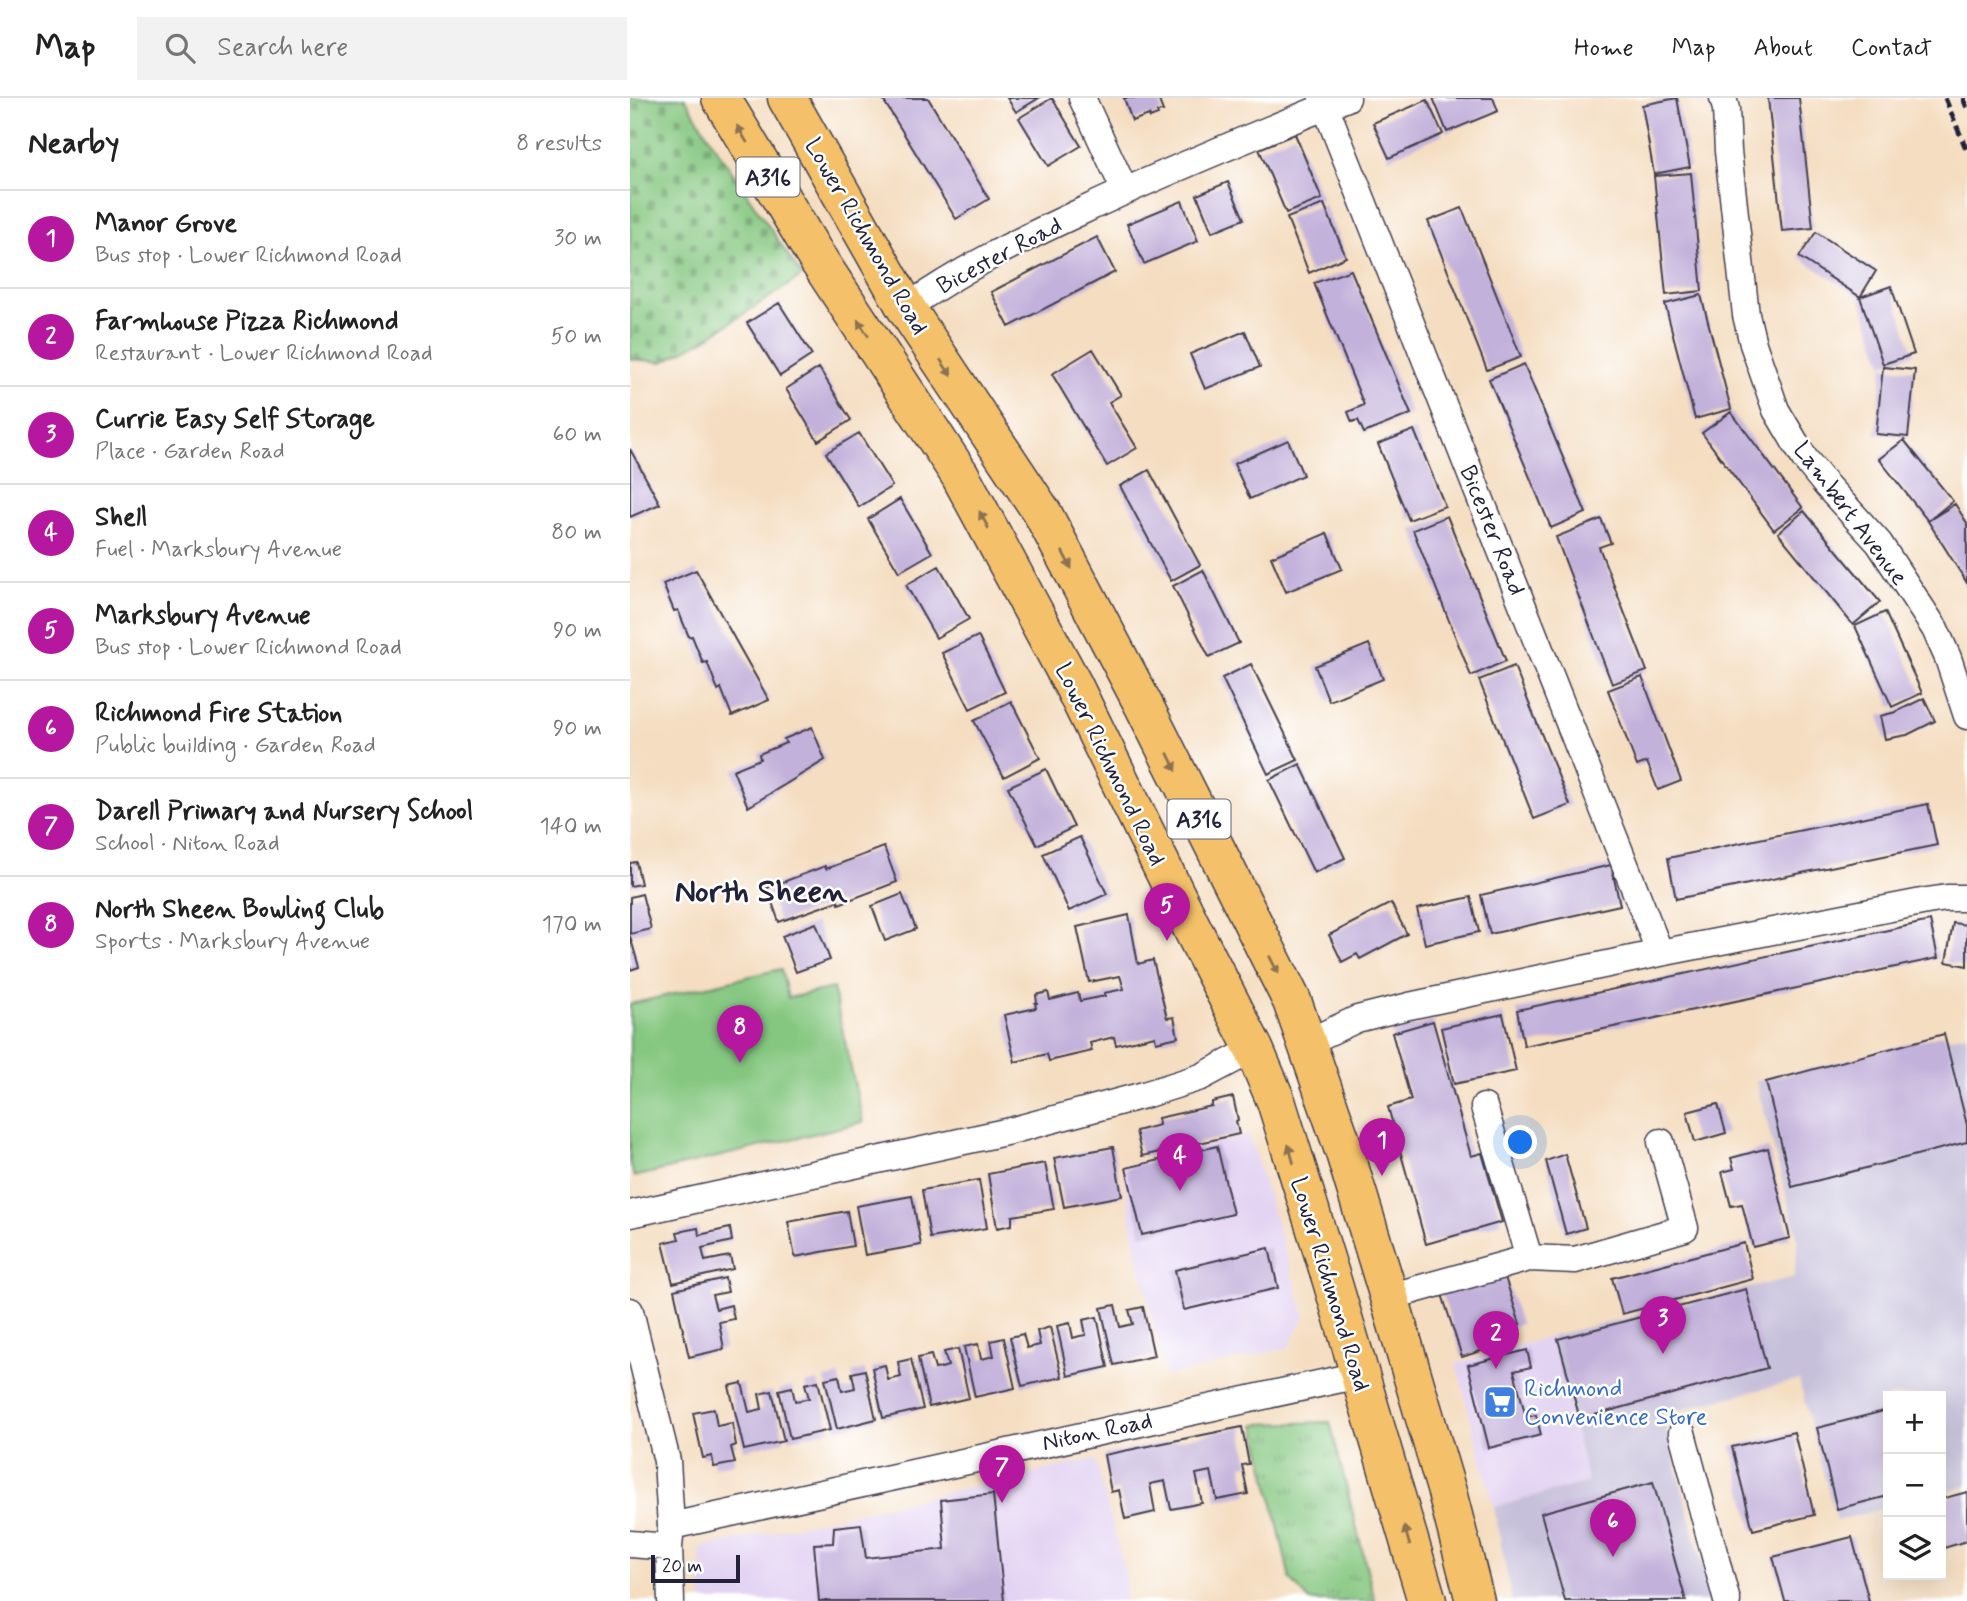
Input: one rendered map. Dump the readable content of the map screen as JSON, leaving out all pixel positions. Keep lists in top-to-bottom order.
{
  "streets": {
    "highway": ["A316", "Lower Richmond Road"],
    "street": ["Bicester Road", "Lambert Avenue", "Niton Road"]
  },
  "crossings": [
    ["Lower Richmond Road", "Bicester Road"],
    ["Lower Richmond Road", "Niton Road"]
  ],
  "districts": ["North Sheen"],
  "places": {
    "supermarket": ["Richmond Convenience Store"]
  },
  "scale_bar": "20 m",
  "page": {
    "header": "Map",
    "search": "Search here",
    "nav": [
      "Home",
      "Map",
      "About",
      "Contact"
    ],
    "heading": ["Nearby", "8 results"],
    "list": [
      {
        "mark": "1",
        "name": "Manor Grove",
        "note": "Bus stop · Lower Richmond Road",
        "value": "30 m"
      },
      {
        "mark": "2",
        "name": "Farmhouse Pizza Richmond",
        "note": "Restaurant · Lower Richmond Road",
        "value": "50 m"
      },
      {
        "mark": "3",
        "name": "Currie Easy Self Storage",
        "note": "Place · Garden Road",
        "value": "60 m"
      },
      {
        "mark": "4",
        "name": "Shell",
        "note": "Fuel · Marksbury Avenue",
        "value": "80 m"
      },
      {
        "mark": "5",
        "name": "Marksbury Avenue",
        "note": "Bus stop · Lower Richmond Road",
        "value": "90 m"
      },
      {
        "mark": "6",
        "name": "Richmond Fire Station",
        "note": "Public building · Garden Road",
        "value": "90 m"
      },
      {
        "mark": "7",
        "name": "Darell Primary and Nursery School",
        "note": "School · Niton Road",
        "value": "140 m"
      },
      {
        "mark": "8",
        "name": "North Sheen Bowling Club",
        "note": "Sports · Marksbury Avenue",
        "value": "170 m"
      }
    ],
    "pins": [
      "5",
      "8",
      "1",
      "4",
      "3",
      "2",
      "7",
      "6"
    ],
    "map_buttons": ["+", "−"],
    "scale": "20 m"
  }
}
